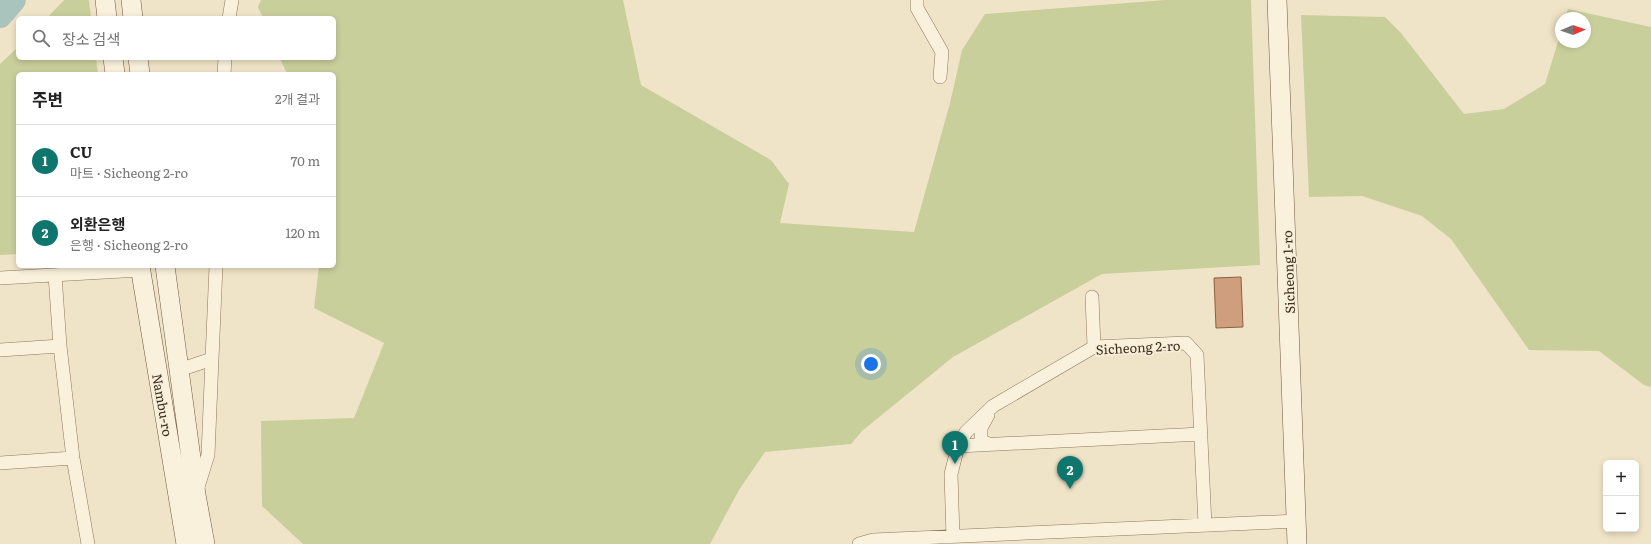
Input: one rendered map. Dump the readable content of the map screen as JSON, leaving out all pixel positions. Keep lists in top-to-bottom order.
{
  "streets": {
    "main road": ["Sicheong 1-ro", "Nambu-ro"],
    "street": ["Sicheong 2-ro"]
  },
  "north": "right",
  "page": {
    "search": "장소 검색",
    "heading": ["주변", "2개 결과"],
    "list": [
      {
        "mark": "1",
        "name": "CU",
        "note": "마트 · Sicheong 2-ro",
        "value": "70 m"
      },
      {
        "mark": "2",
        "name": "외환은행",
        "note": "은행 · Sicheong 2-ro",
        "value": "120 m"
      }
    ],
    "pins": ["1", "2"],
    "map_buttons": ["+", "−"]
  }
}
